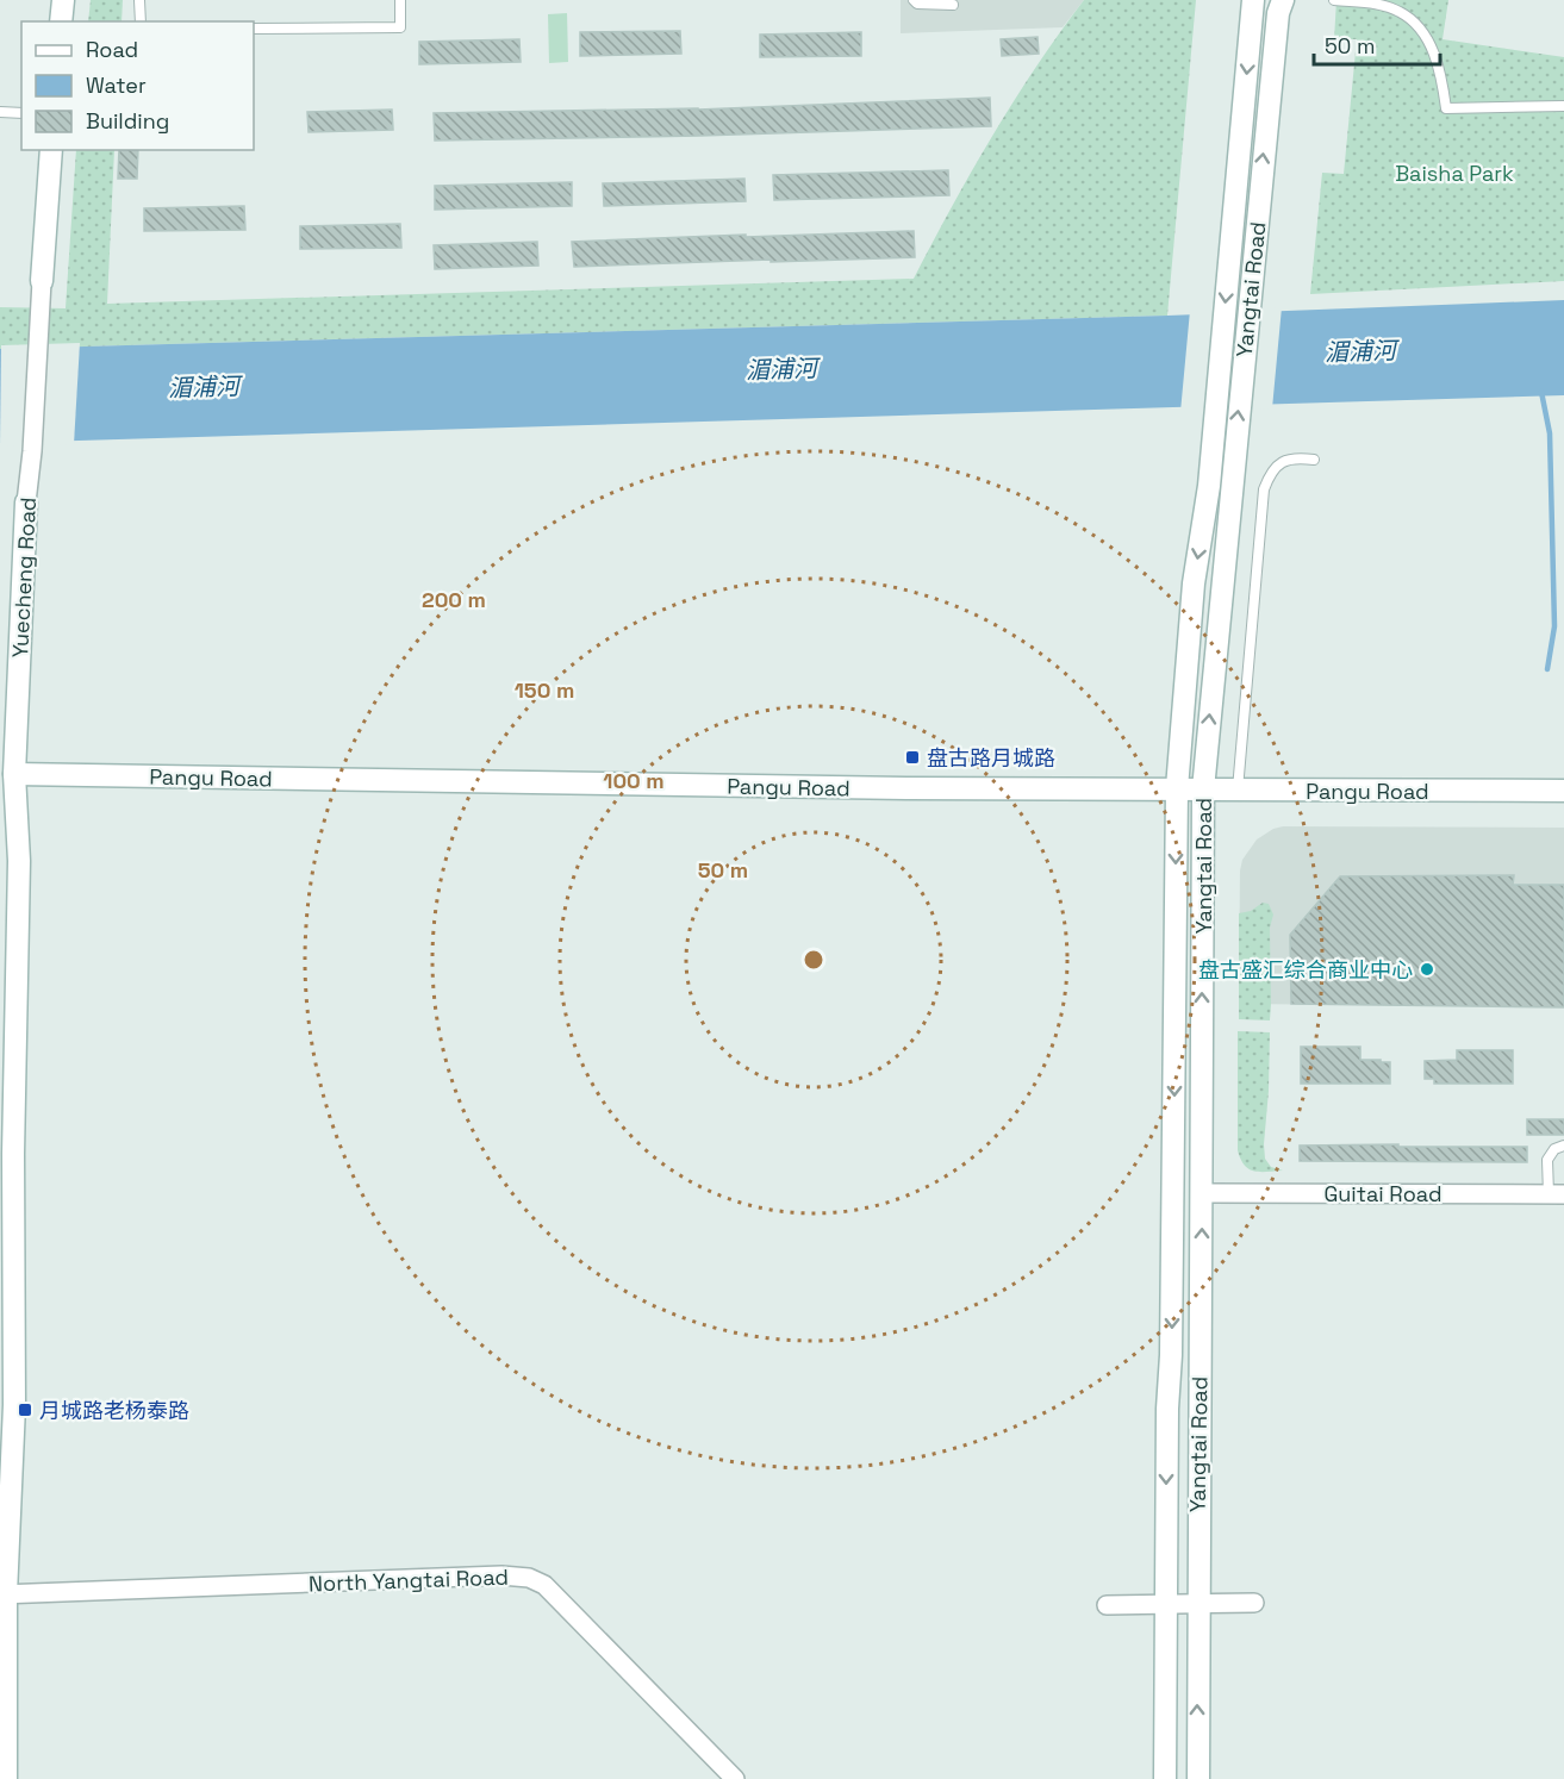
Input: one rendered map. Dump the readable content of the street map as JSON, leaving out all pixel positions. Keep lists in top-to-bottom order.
{
  "streets": {
    "main road": ["Yangtai Road", "Yuecheng Road", "Pangu Road"],
    "street": ["Guitai Road", "North Yangtai Road"]
  },
  "crossings": [
    ["Yangtai Road", "Pangu Road"],
    ["Yangtai Road", "Guitai Road"],
    ["Yuecheng Road", "Pangu Road"],
    ["Yuecheng Road", "North Yangtai Road"]
  ],
  "water": ["湄浦河"],
  "parks": ["Baisha Park"],
  "places": {
    "transit": ["盘古路月城路", "月城路老杨泰路"],
    "other": ["盘古盛汇综合商业中心"]
  },
  "legend": ["Road", "Water", "Building"],
  "scale_bar": "50 m",
  "rings": [
    "200 m",
    "150 m",
    "100 m",
    "50 m"
  ]
}
